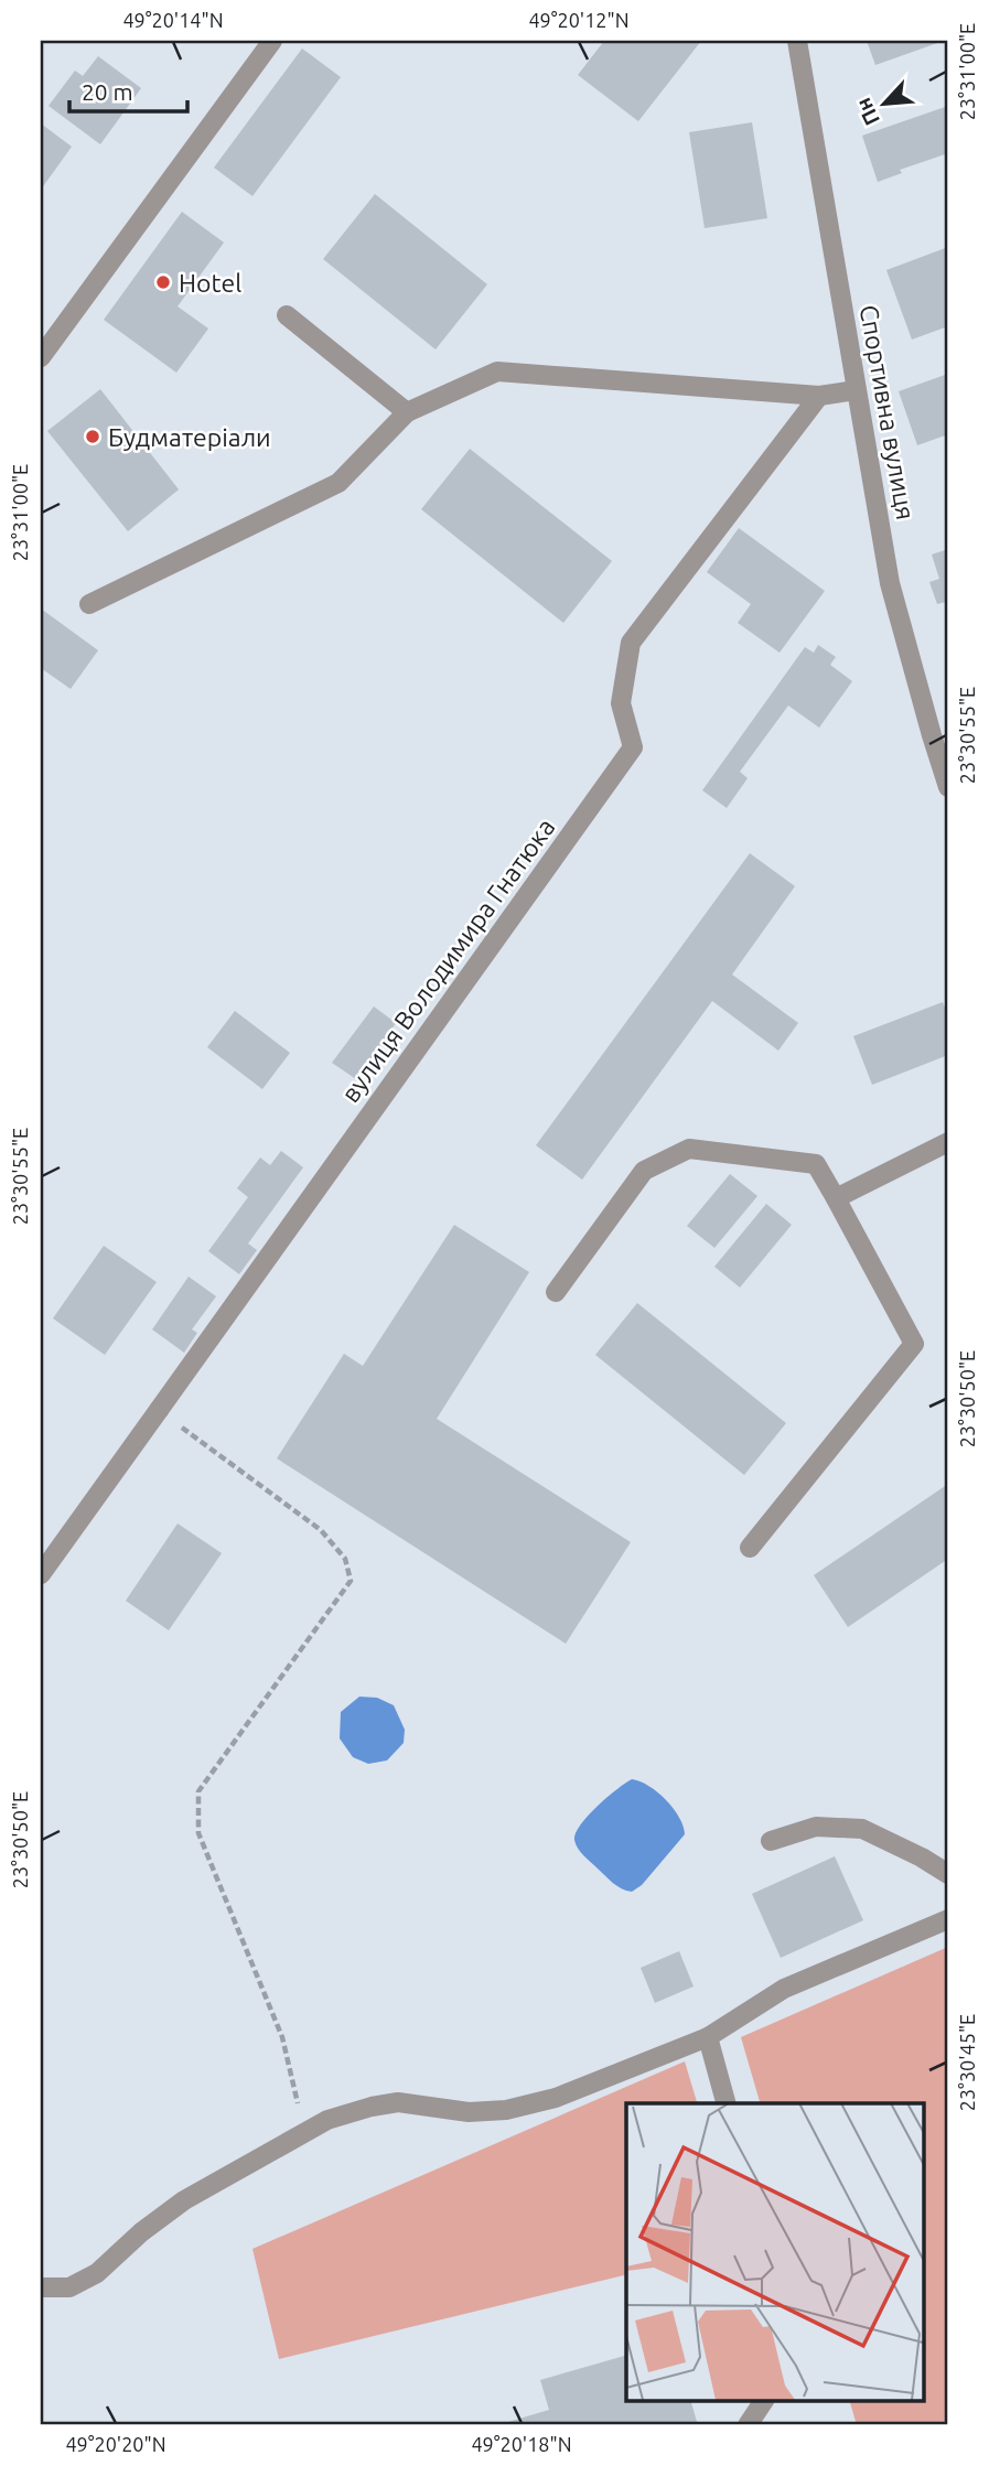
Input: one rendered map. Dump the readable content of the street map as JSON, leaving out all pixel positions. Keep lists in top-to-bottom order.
{
  "streets": {
    "street": ["Спортивна вулиця", "вулиця Володимира Гнатюка"]
  },
  "places": ["Hotel", "Будматеріали"],
  "scale_bar": "20 m",
  "north": "bottom left",
  "coordinates": [
    "49°20'14\"N",
    "49°20'12\"N",
    "23°31'00\"E",
    "23°30'55\"E",
    "23°30'50\"E",
    "23°30'45\"E",
    "49°20'20\"N",
    "49°20'18\"N"
  ]
}
